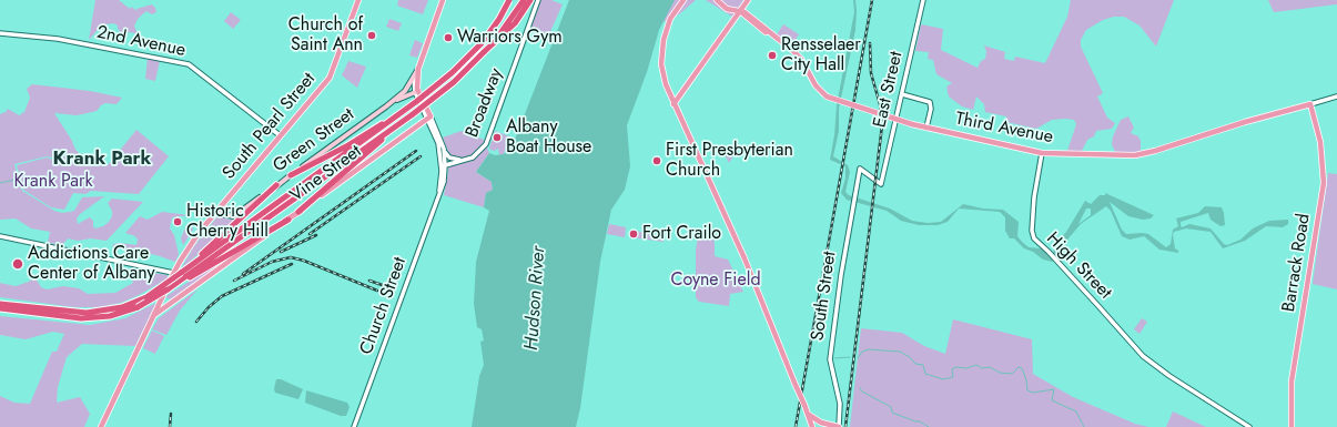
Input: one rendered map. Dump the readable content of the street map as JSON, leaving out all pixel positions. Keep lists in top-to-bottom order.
{
  "streets": {
    "main road": [
      "South Pearl Street",
      "Third Avenue",
      "Green Street",
      "Vine Street",
      "Barrack Road"
    ],
    "street": [
      "2nd Avenue",
      "East Street",
      "Broadway",
      "High Street",
      "South Street",
      "Church Street"
    ]
  },
  "crossings": [
    ["2nd Avenue", "South Pearl Street"],
    ["East Street", "South Street"],
    ["Broadway", "Church Street"],
    ["South Pearl Street", "Vine Street"],
    ["Third Avenue", "Barrack Road"],
    ["Third Avenue", "High Street"],
    ["Vine Street", "Church Street"]
  ],
  "districts": ["Krank Park"],
  "water": ["Hudson River"],
  "parks": ["Krank Park", "Coyne Field"],
  "places": [
    "Church of Saint Ann",
    "Warriors Gym",
    "Rensselaer City Hall",
    "Albany Boat House",
    "First Presbyterian Church",
    "Historic Cherry Hill",
    "Fort Crailo",
    "Addictions Care Center of Albany"
  ]
}
